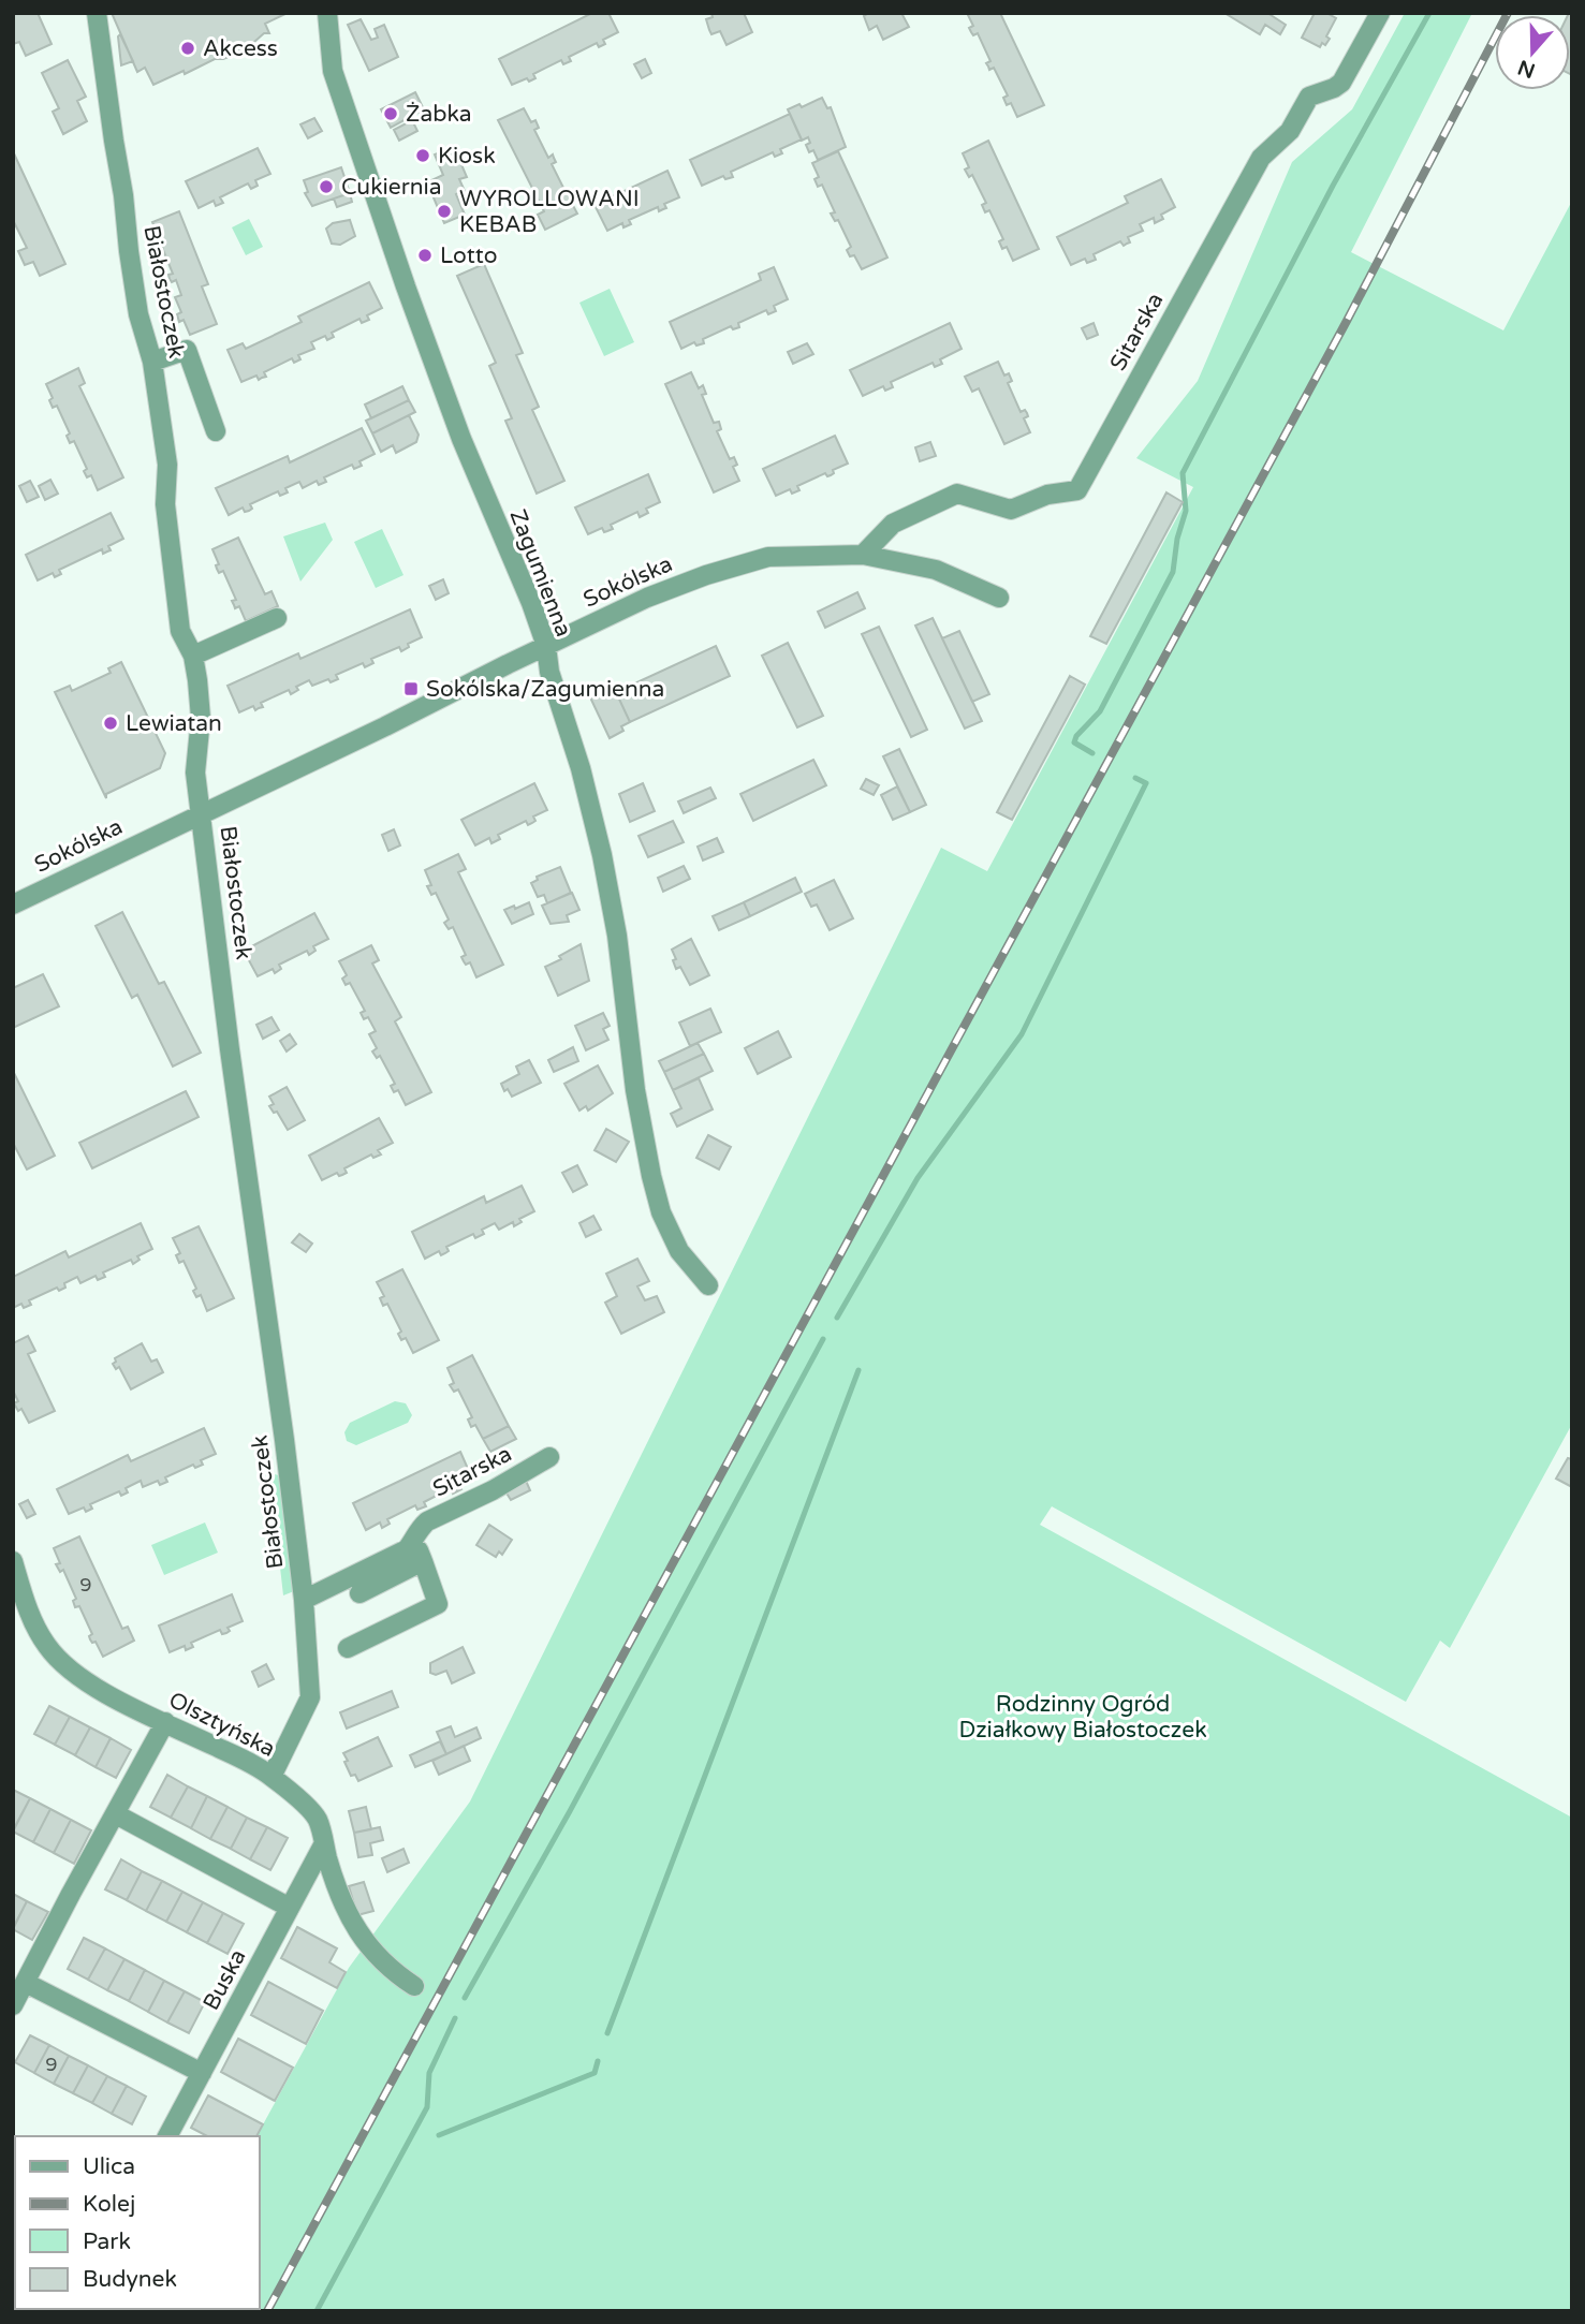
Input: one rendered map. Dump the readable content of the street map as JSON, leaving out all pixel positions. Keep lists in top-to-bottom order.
{
  "streets": {
    "street": [
      "Białostoczek",
      "Sitarska",
      "Zagumienna",
      "Sokólska",
      "Olsztyńska",
      "Buska"
    ]
  },
  "crossings": [
    ["Białostoczek", "Sitarska"],
    ["Białostoczek", "Sokólska"],
    ["Białostoczek", "Olsztyńska"],
    ["Sitarska", "Sokólska"],
    ["Zagumienna", "Sokólska"],
    ["Olsztyńska", "Buska"]
  ],
  "parks": ["Rodzinny Ogród Działkowy Białostoczek"],
  "places": {
    "other": [
      "Akcess",
      "Żabka",
      "Kiosk",
      "Cukiernia",
      "WYROLLOWANI KEBAB",
      "Lotto",
      "Lewiatan"
    ],
    "transit": ["Sokólska/Zagumienna"]
  },
  "house_numbers": ["9", "9"],
  "legend": [
    "Ulica",
    "Kolej",
    "Park",
    "Budynek"
  ],
  "north": "bottom"
}
